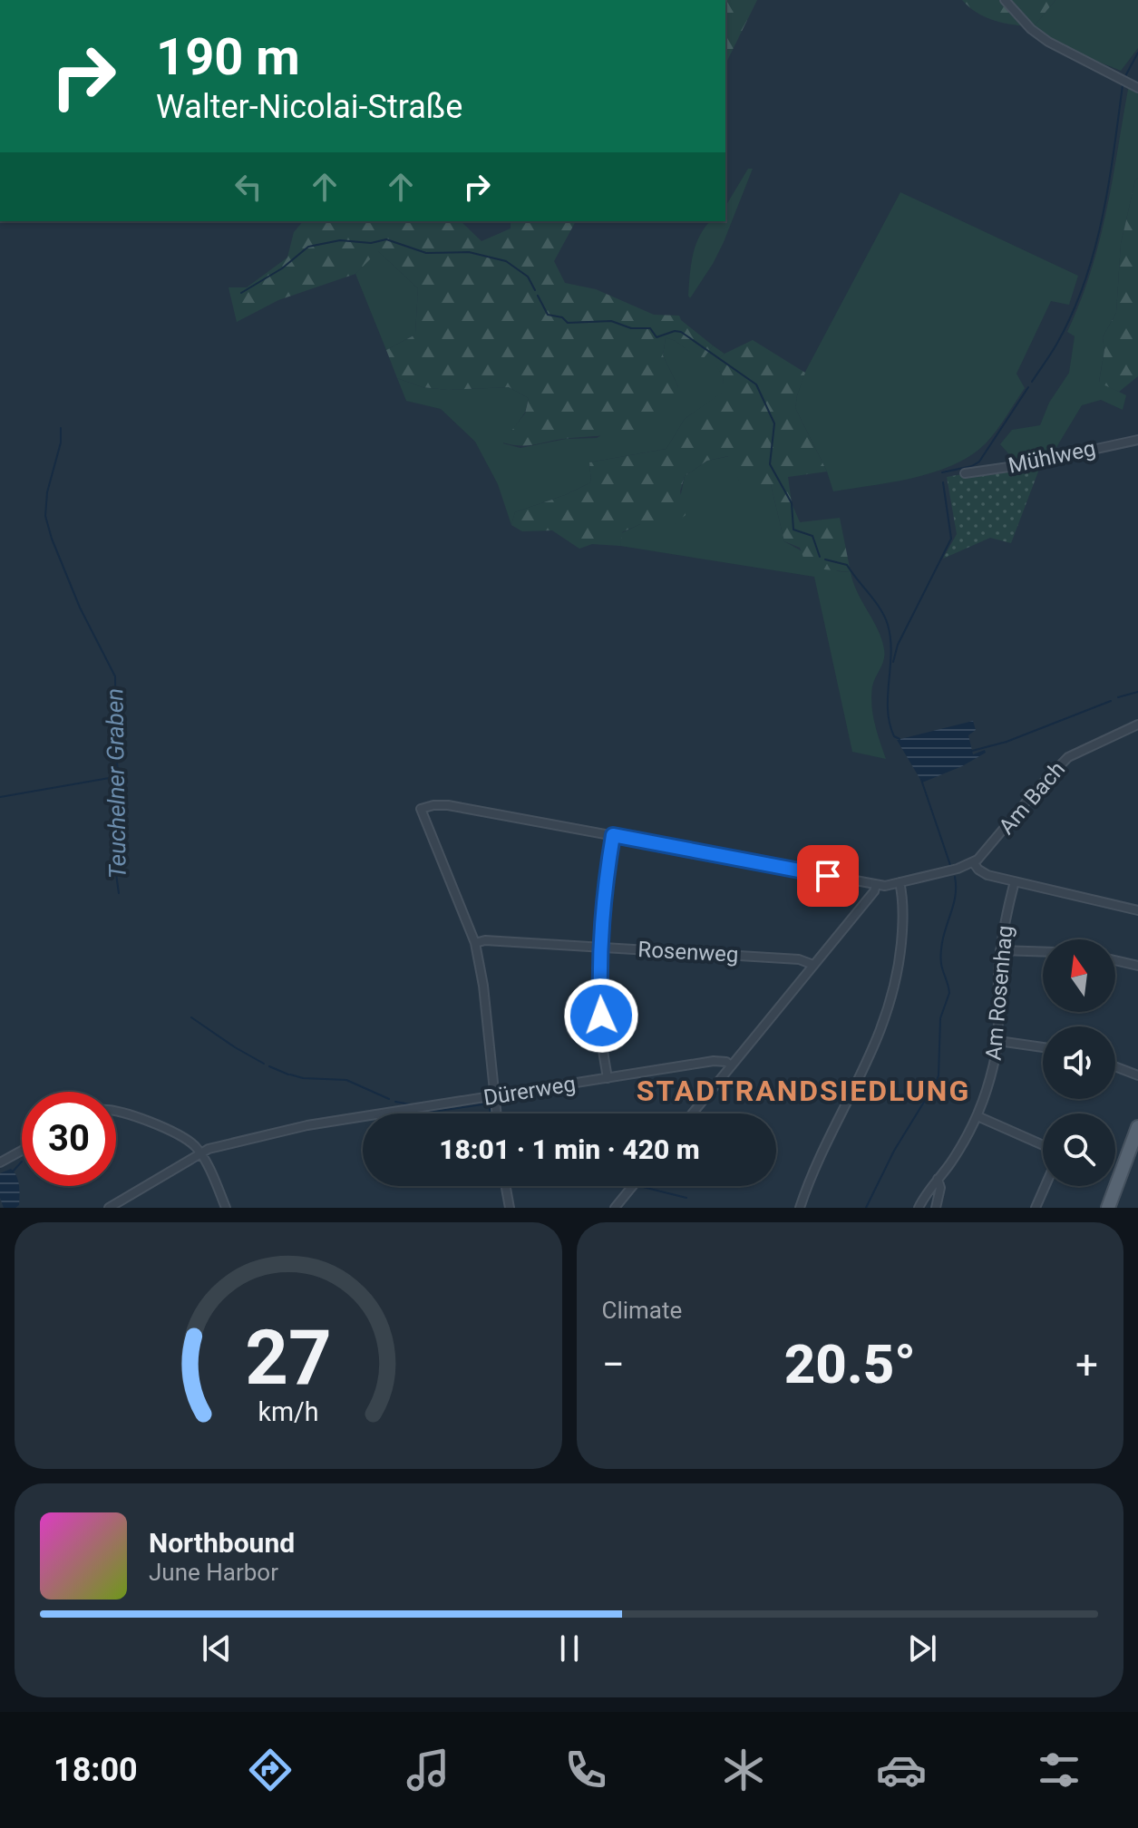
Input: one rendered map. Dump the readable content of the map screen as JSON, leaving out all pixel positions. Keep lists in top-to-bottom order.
{
  "streets": {
    "street": [
      "Mühlweg",
      "Am Bach",
      "Rosenweg",
      "Am Rosenhag",
      "Dürerweg"
    ]
  },
  "districts": ["STADTRANDSIEDLUNG"],
  "water": ["Teuchelner Graben"],
  "north": "top",
  "page": {
    "turn": ["190 m", "Walter-Nicolai-Straße"],
    "limit": "30",
    "trip": "18:01 · 1 min · 420 m",
    "tile": "Climate",
    "heat": ["−", "20.5°", "+"],
    "song": ["Northbound", "June Harbor"],
    "tabs": "18:00",
    "gauge": ["27", "km/h"]
  }
}
